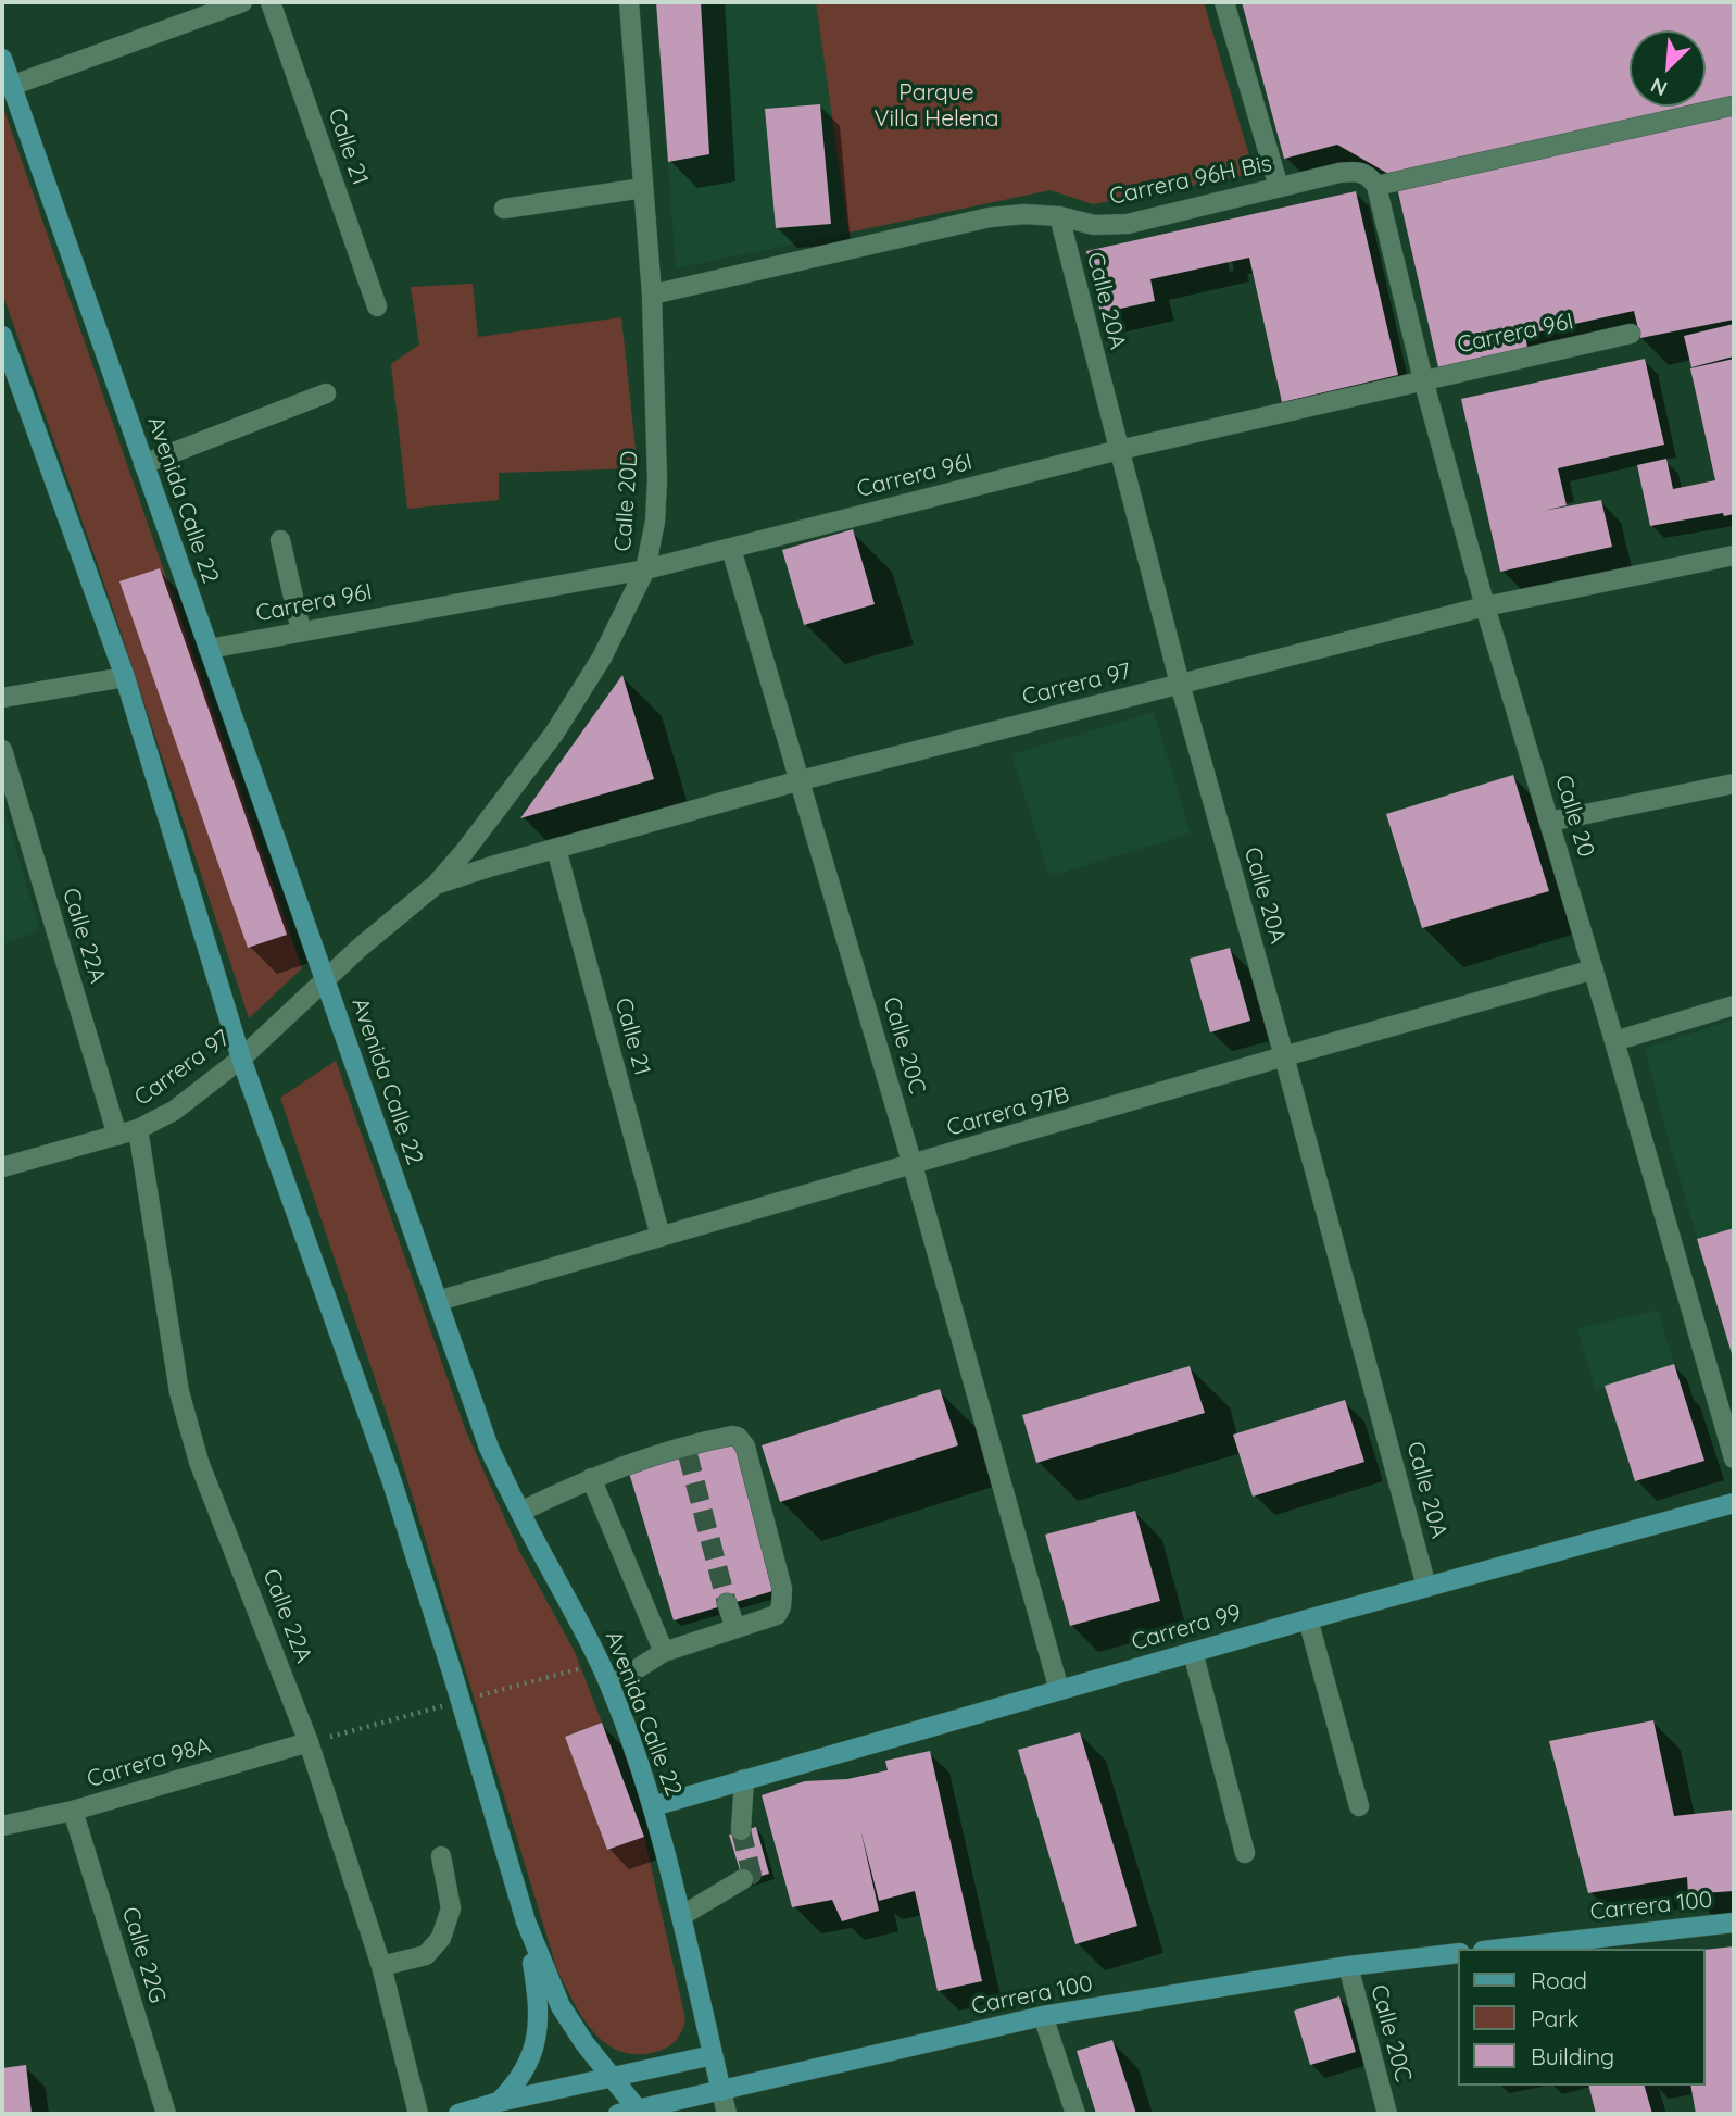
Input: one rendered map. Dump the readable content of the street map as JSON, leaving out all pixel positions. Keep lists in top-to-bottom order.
{
  "streets": {
    "main road": ["Avenida Calle 22", "Carrera 99", "Carrera 100"],
    "street": [
      "Calle 21",
      "Carrera 96H Bis",
      "Calle 20A",
      "Carrera 96I",
      "Calle 20D",
      "Carrera 97",
      "Calle 20",
      "Calle 22A",
      "Calle 20C",
      "Carrera 97B",
      "Carrera 98A",
      "Calle 22G"
    ]
  },
  "crossings": [
    ["Calle 21", "Carrera 97"],
    ["Calle 21", "Carrera 97B"],
    ["Carrera 96H Bis", "Calle 20A"],
    ["Carrera 96H Bis", "Calle 20D"],
    ["Carrera 96H Bis", "Calle 20"],
    ["Calle 20A", "Carrera 96I"],
    ["Calle 20A", "Carrera 97"],
    ["Calle 20A", "Carrera 97B"],
    ["Calle 20A", "Carrera 99"],
    ["Carrera 96I", "Avenida Calle 22"],
    ["Carrera 96I", "Calle 20D"],
    ["Carrera 96I", "Calle 20"],
    ["Carrera 96I", "Calle 20C"],
    ["Avenida Calle 22", "Calle 20D"],
    ["Avenida Calle 22", "Carrera 97"],
    ["Avenida Calle 22", "Carrera 97B"],
    ["Avenida Calle 22", "Carrera 99"],
    ["Avenida Calle 22", "Carrera 100"],
    ["Calle 20D", "Carrera 97"],
    ["Carrera 97", "Calle 20"],
    ["Carrera 97", "Calle 22A"],
    ["Carrera 97", "Calle 20C"],
    ["Calle 20", "Carrera 97B"],
    ["Calle 22A", "Carrera 98A"],
    ["Calle 20C", "Carrera 97B"],
    ["Calle 20C", "Carrera 99"],
    ["Calle 20C", "Carrera 100"],
    ["Carrera 98A", "Calle 22G"]
  ],
  "parks": ["Parque Villa Helena"],
  "legend": ["Road", "Park", "Building"],
  "north": "bottom left"
}
